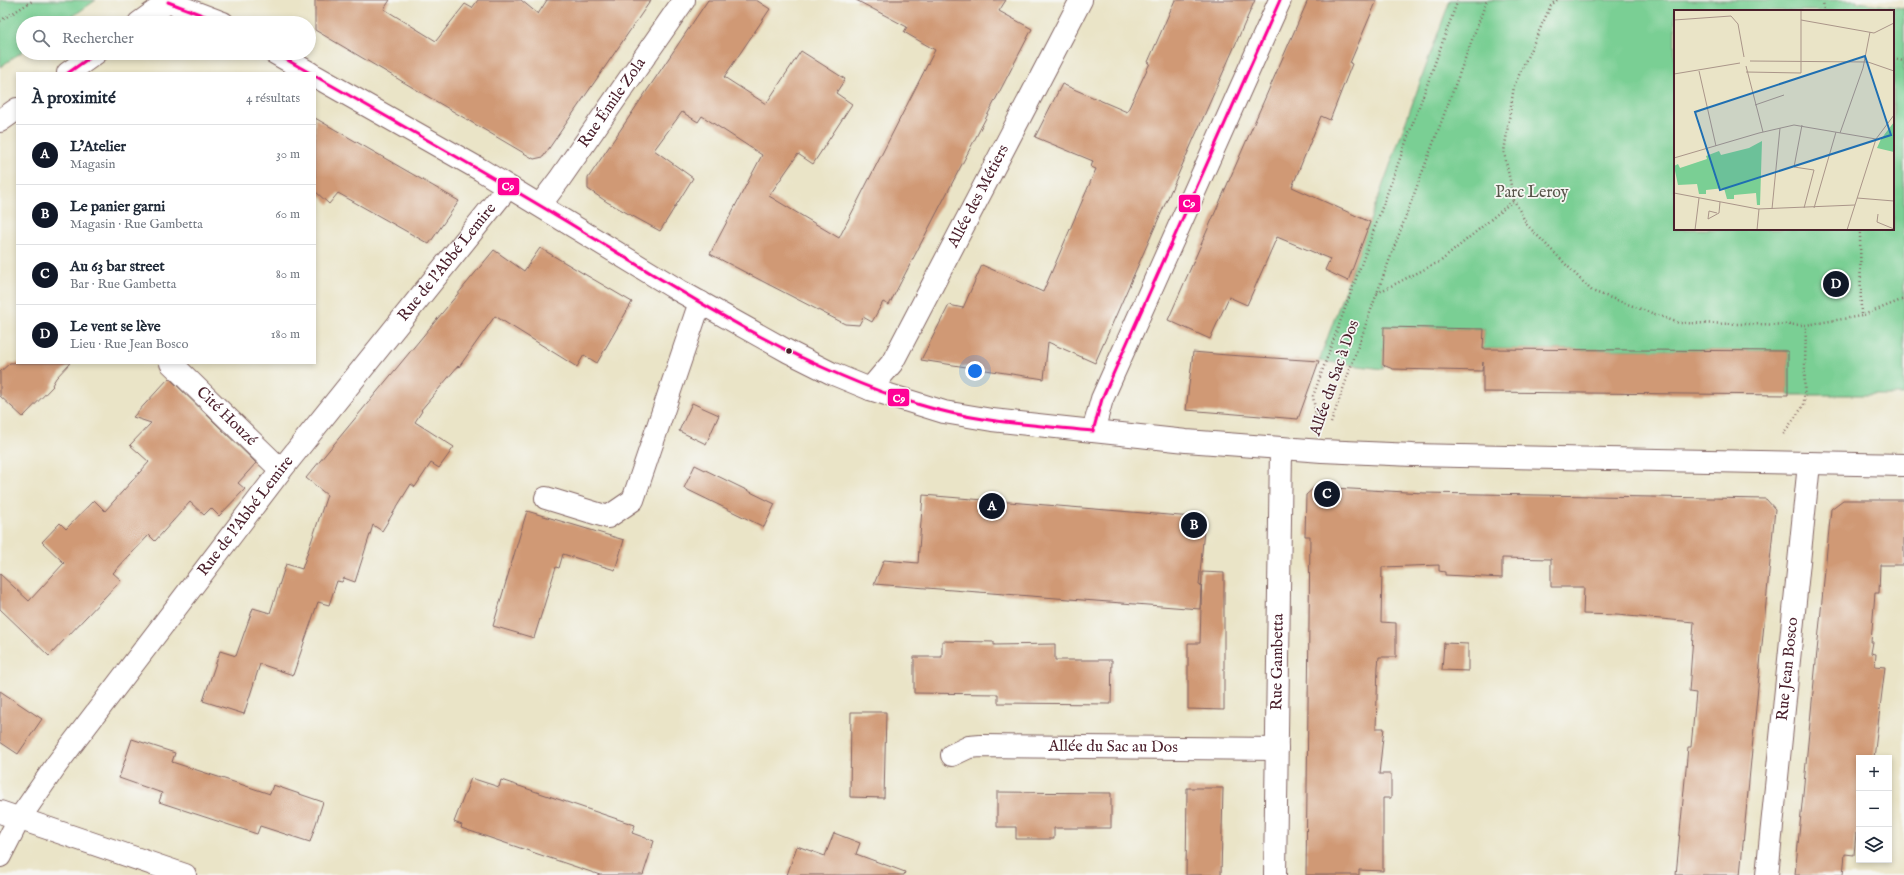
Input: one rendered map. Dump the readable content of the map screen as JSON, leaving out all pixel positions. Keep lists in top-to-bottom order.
{
  "streets": {
    "street": [
      "Rue Émile Zola",
      "Allée des Métiers",
      "Rue de l'Abbé Lemire",
      "Cité Houzé",
      "Rue Gambetta",
      "Rue Jean Bosco",
      "Allée du Sac au Dos"
    ],
    "path": ["Allée du Sac à Dos"]
  },
  "crossings": [
    ["Rue de l'Abbé Lemire", "Cité Houzé"],
    ["Rue Gambetta", "Allée du Sac au Dos"]
  ],
  "parks": ["Parc Leroy"],
  "lines": ["transit line C9"],
  "page": {
    "search": "Rechercher",
    "heading": ["À proximité", "4 résultats"],
    "list": [
      {
        "mark": "A",
        "name": "L’Atelier",
        "note": "Magasin",
        "value": "30 m"
      },
      {
        "mark": "B",
        "name": "Le panier garni",
        "note": "Magasin · Rue Gambetta",
        "value": "60 m"
      },
      {
        "mark": "C",
        "name": "Au 63 bar street",
        "note": "Bar · Rue Gambetta",
        "value": "80 m"
      },
      {
        "mark": "D",
        "name": "Le vent se lève",
        "note": "Lieu · Rue Jean Bosco",
        "value": "180 m"
      }
    ],
    "pins": [
      "D",
      "C",
      "A",
      "B"
    ],
    "map_buttons": ["+", "−"]
  }
}
